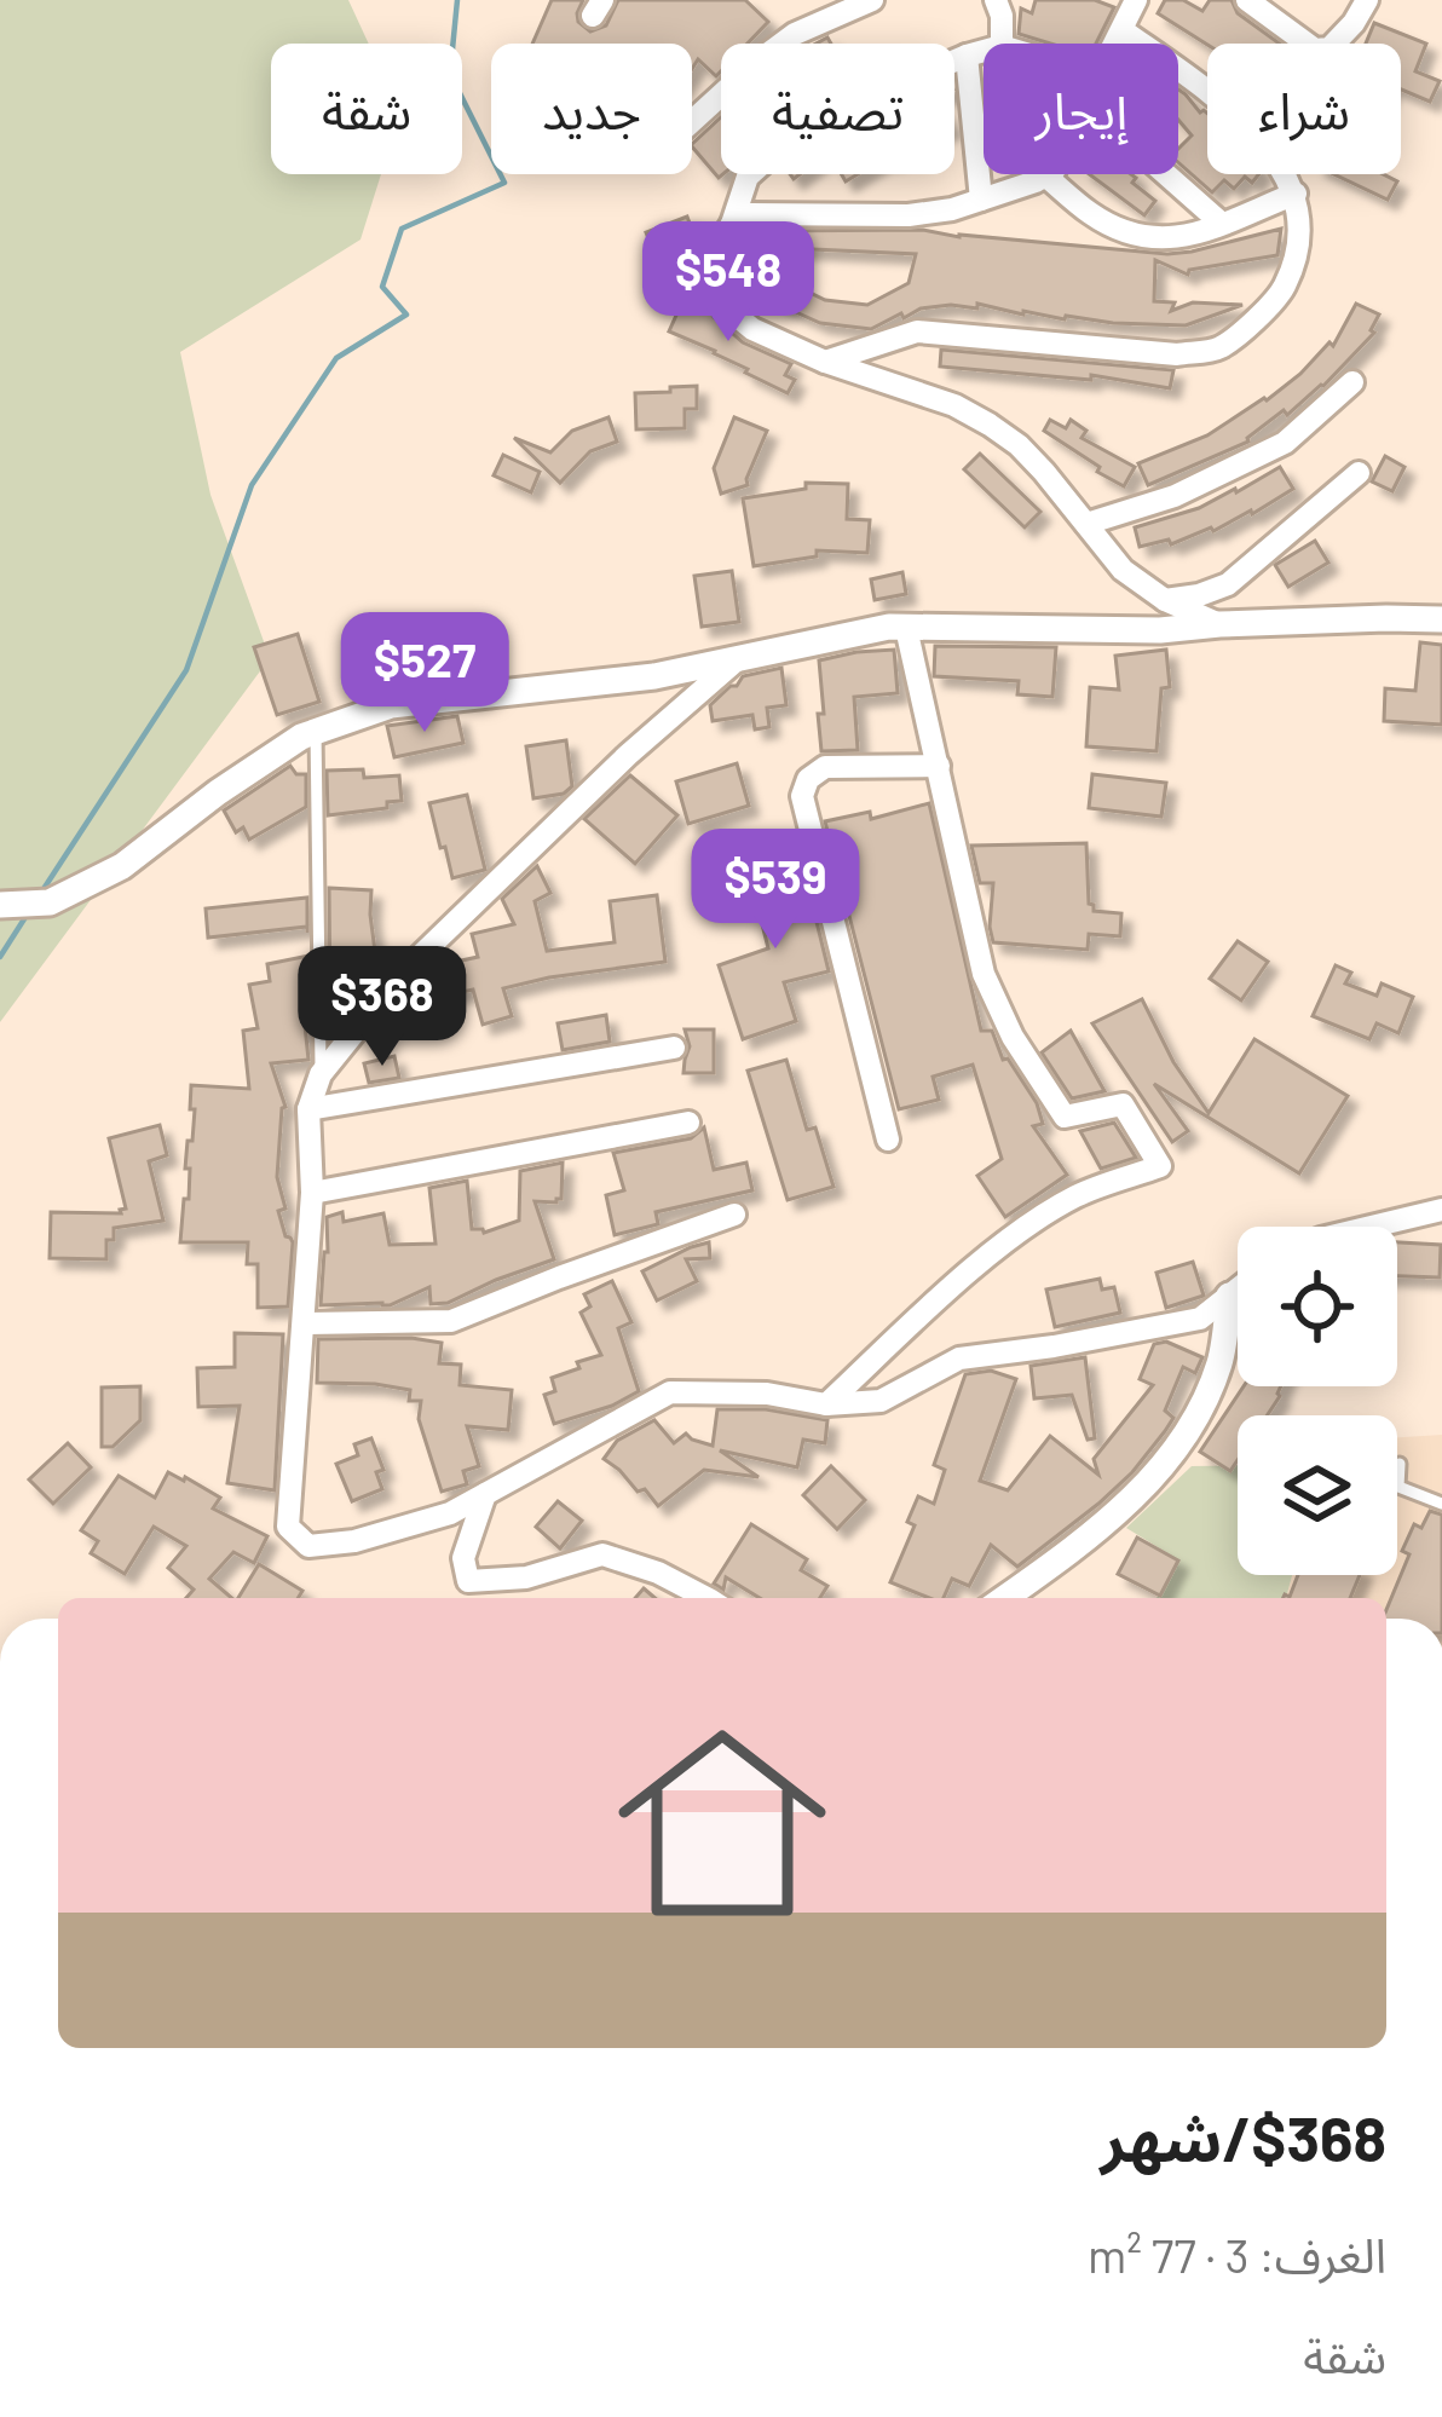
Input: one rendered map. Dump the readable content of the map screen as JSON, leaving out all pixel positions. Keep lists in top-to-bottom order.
{
  "page": {
    "chip": [
      "شراء",
      "إيجار",
      "تصفية",
      "جديد",
      "شقة"
    ],
    "price": [
      "$548",
      "$527",
      "$539",
      "$368"
    ],
    "list": [
      {
        "name": "$368/شهر",
        "note": "الغرف: 3 · 77 m² · شقة"
      }
    ]
  }
}
